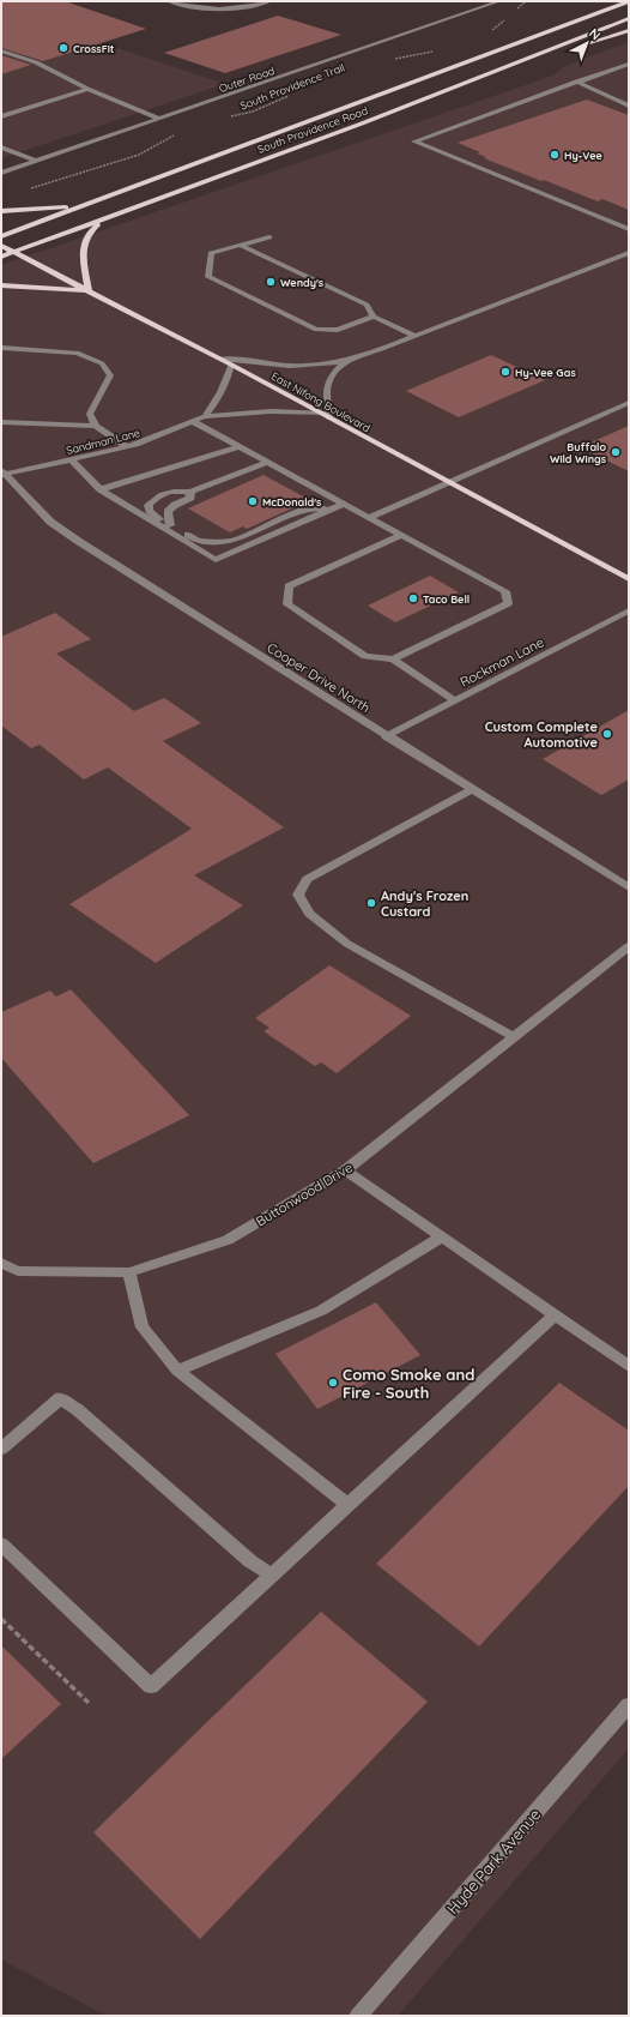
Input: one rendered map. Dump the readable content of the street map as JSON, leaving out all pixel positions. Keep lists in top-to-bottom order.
{
  "streets": {
    "main road": ["South Providence Road", "East Nifong Boulevard"],
    "street": [
      "Outer Road",
      "Sandman Lane",
      "Rockman Lane",
      "Cooper Drive North",
      "Buttonwood Drive",
      "Hyde Park Avenue"
    ],
    "path": ["South Providence Trail"]
  },
  "crossings": [
    ["South Providence Road", "East Nifong Boulevard"],
    ["East Nifong Boulevard", "Sandman Lane"],
    ["Sandman Lane", "Cooper Drive North"],
    ["Rockman Lane", "Cooper Drive North"]
  ],
  "places": [
    "CrossFit",
    "Hy-Vee",
    "Wendy's",
    "Hy-Vee Gas",
    "Buffalo Wild Wings",
    "McDonald's",
    "Taco Bell",
    "Custom Complete Automotive",
    "Andy's Frozen Custard",
    "Como Smoke and Fire - South"
  ],
  "north": "top right"
}
